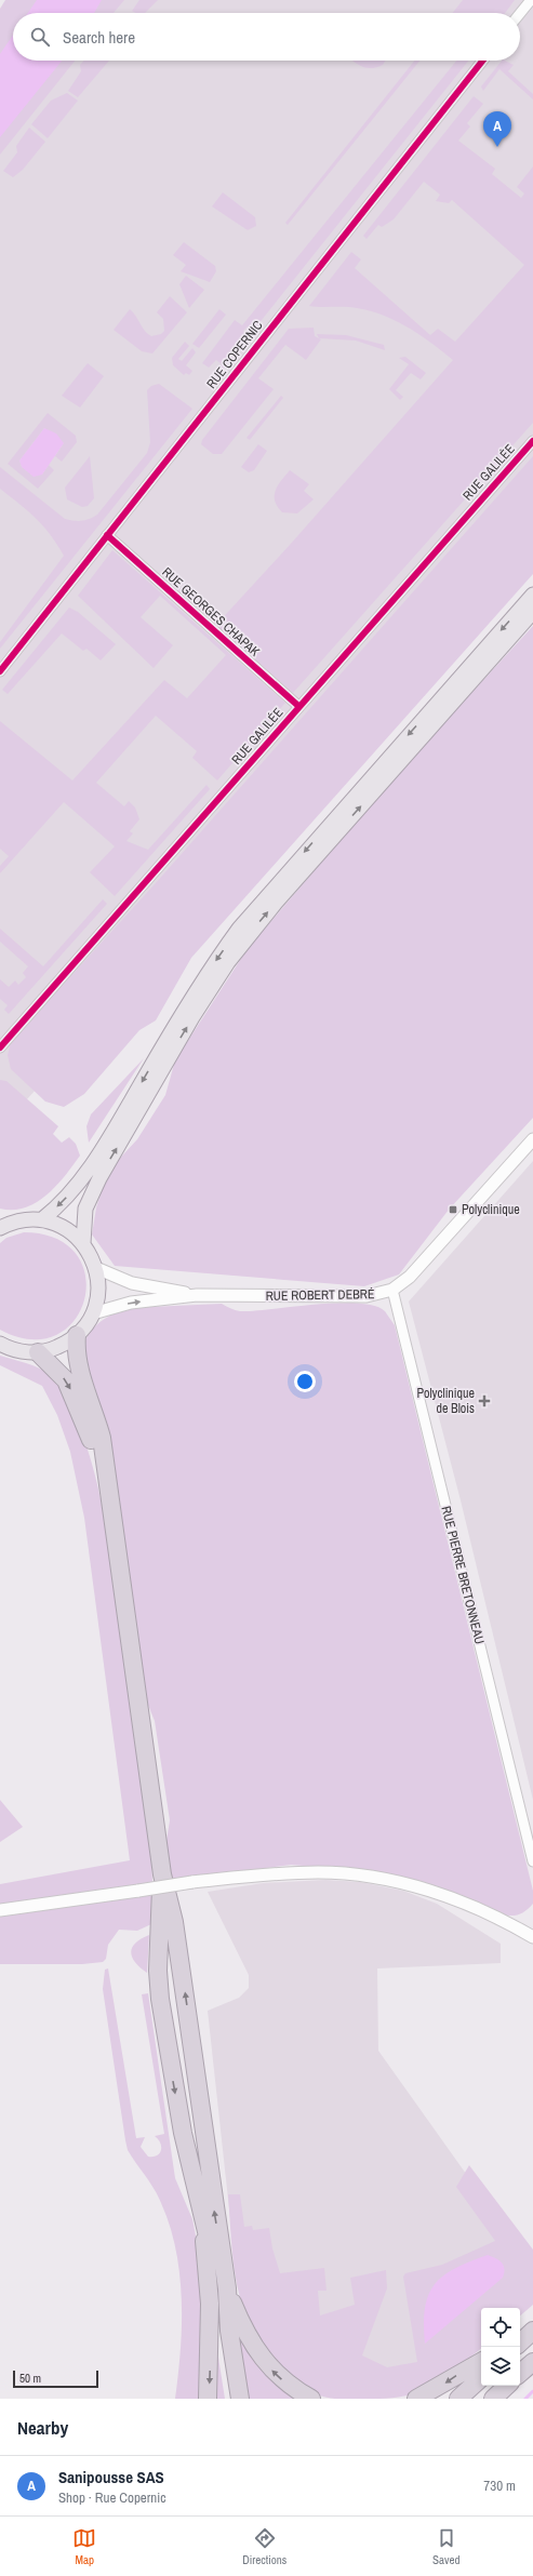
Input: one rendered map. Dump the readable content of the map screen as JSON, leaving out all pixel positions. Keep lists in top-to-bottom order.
{
  "streets": {
    "street": [
      "RUE COPERNIC",
      "RUE GALILÉE",
      "RUE GEORGES CHAPAK",
      "RUE ROBERT DEBRÉ",
      "RUE PIERRE BRETONNEAU"
    ]
  },
  "crossings": [
    ["RUE COPERNIC", "RUE GEORGES CHAPAK"],
    ["RUE GALILÉE", "RUE GEORGES CHAPAK"],
    ["RUE ROBERT DEBRÉ", "RUE PIERRE BRETONNEAU"]
  ],
  "places": {
    "transit": ["Polyclinique"],
    "health": ["Polyclinique de Blois"]
  },
  "scale_bar": "50 m",
  "page": {
    "search": "Search here",
    "pins": "A",
    "scale": "50 m",
    "heading": "Nearby",
    "list": [
      {
        "mark": "A",
        "name": "Sanipousse SAS",
        "note": "Shop · Rue Copernic",
        "value": "730 m"
      }
    ],
    "nav": ["Map", "Directions", "Saved"]
  }
}
